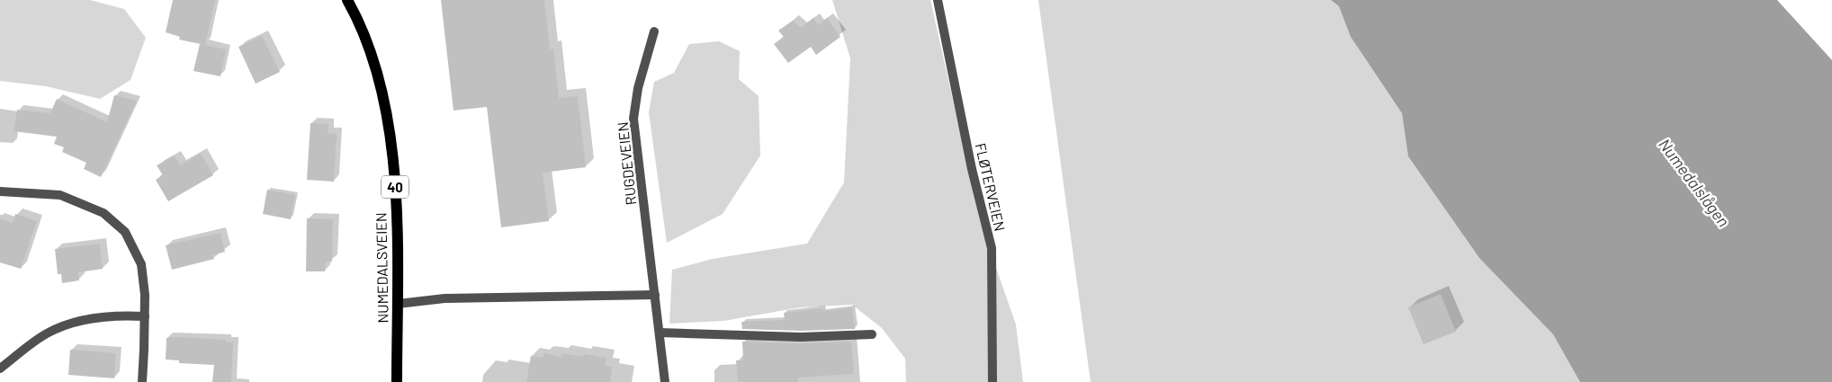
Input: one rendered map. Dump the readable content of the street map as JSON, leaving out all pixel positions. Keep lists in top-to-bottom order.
{
  "streets": {
    "main road": ["40", "NUMEDALSVEIEN"],
    "street": ["RUGDEVEIEN", "FLØTERVEIEN"]
  },
  "water": ["Numedalslågen"]
}
